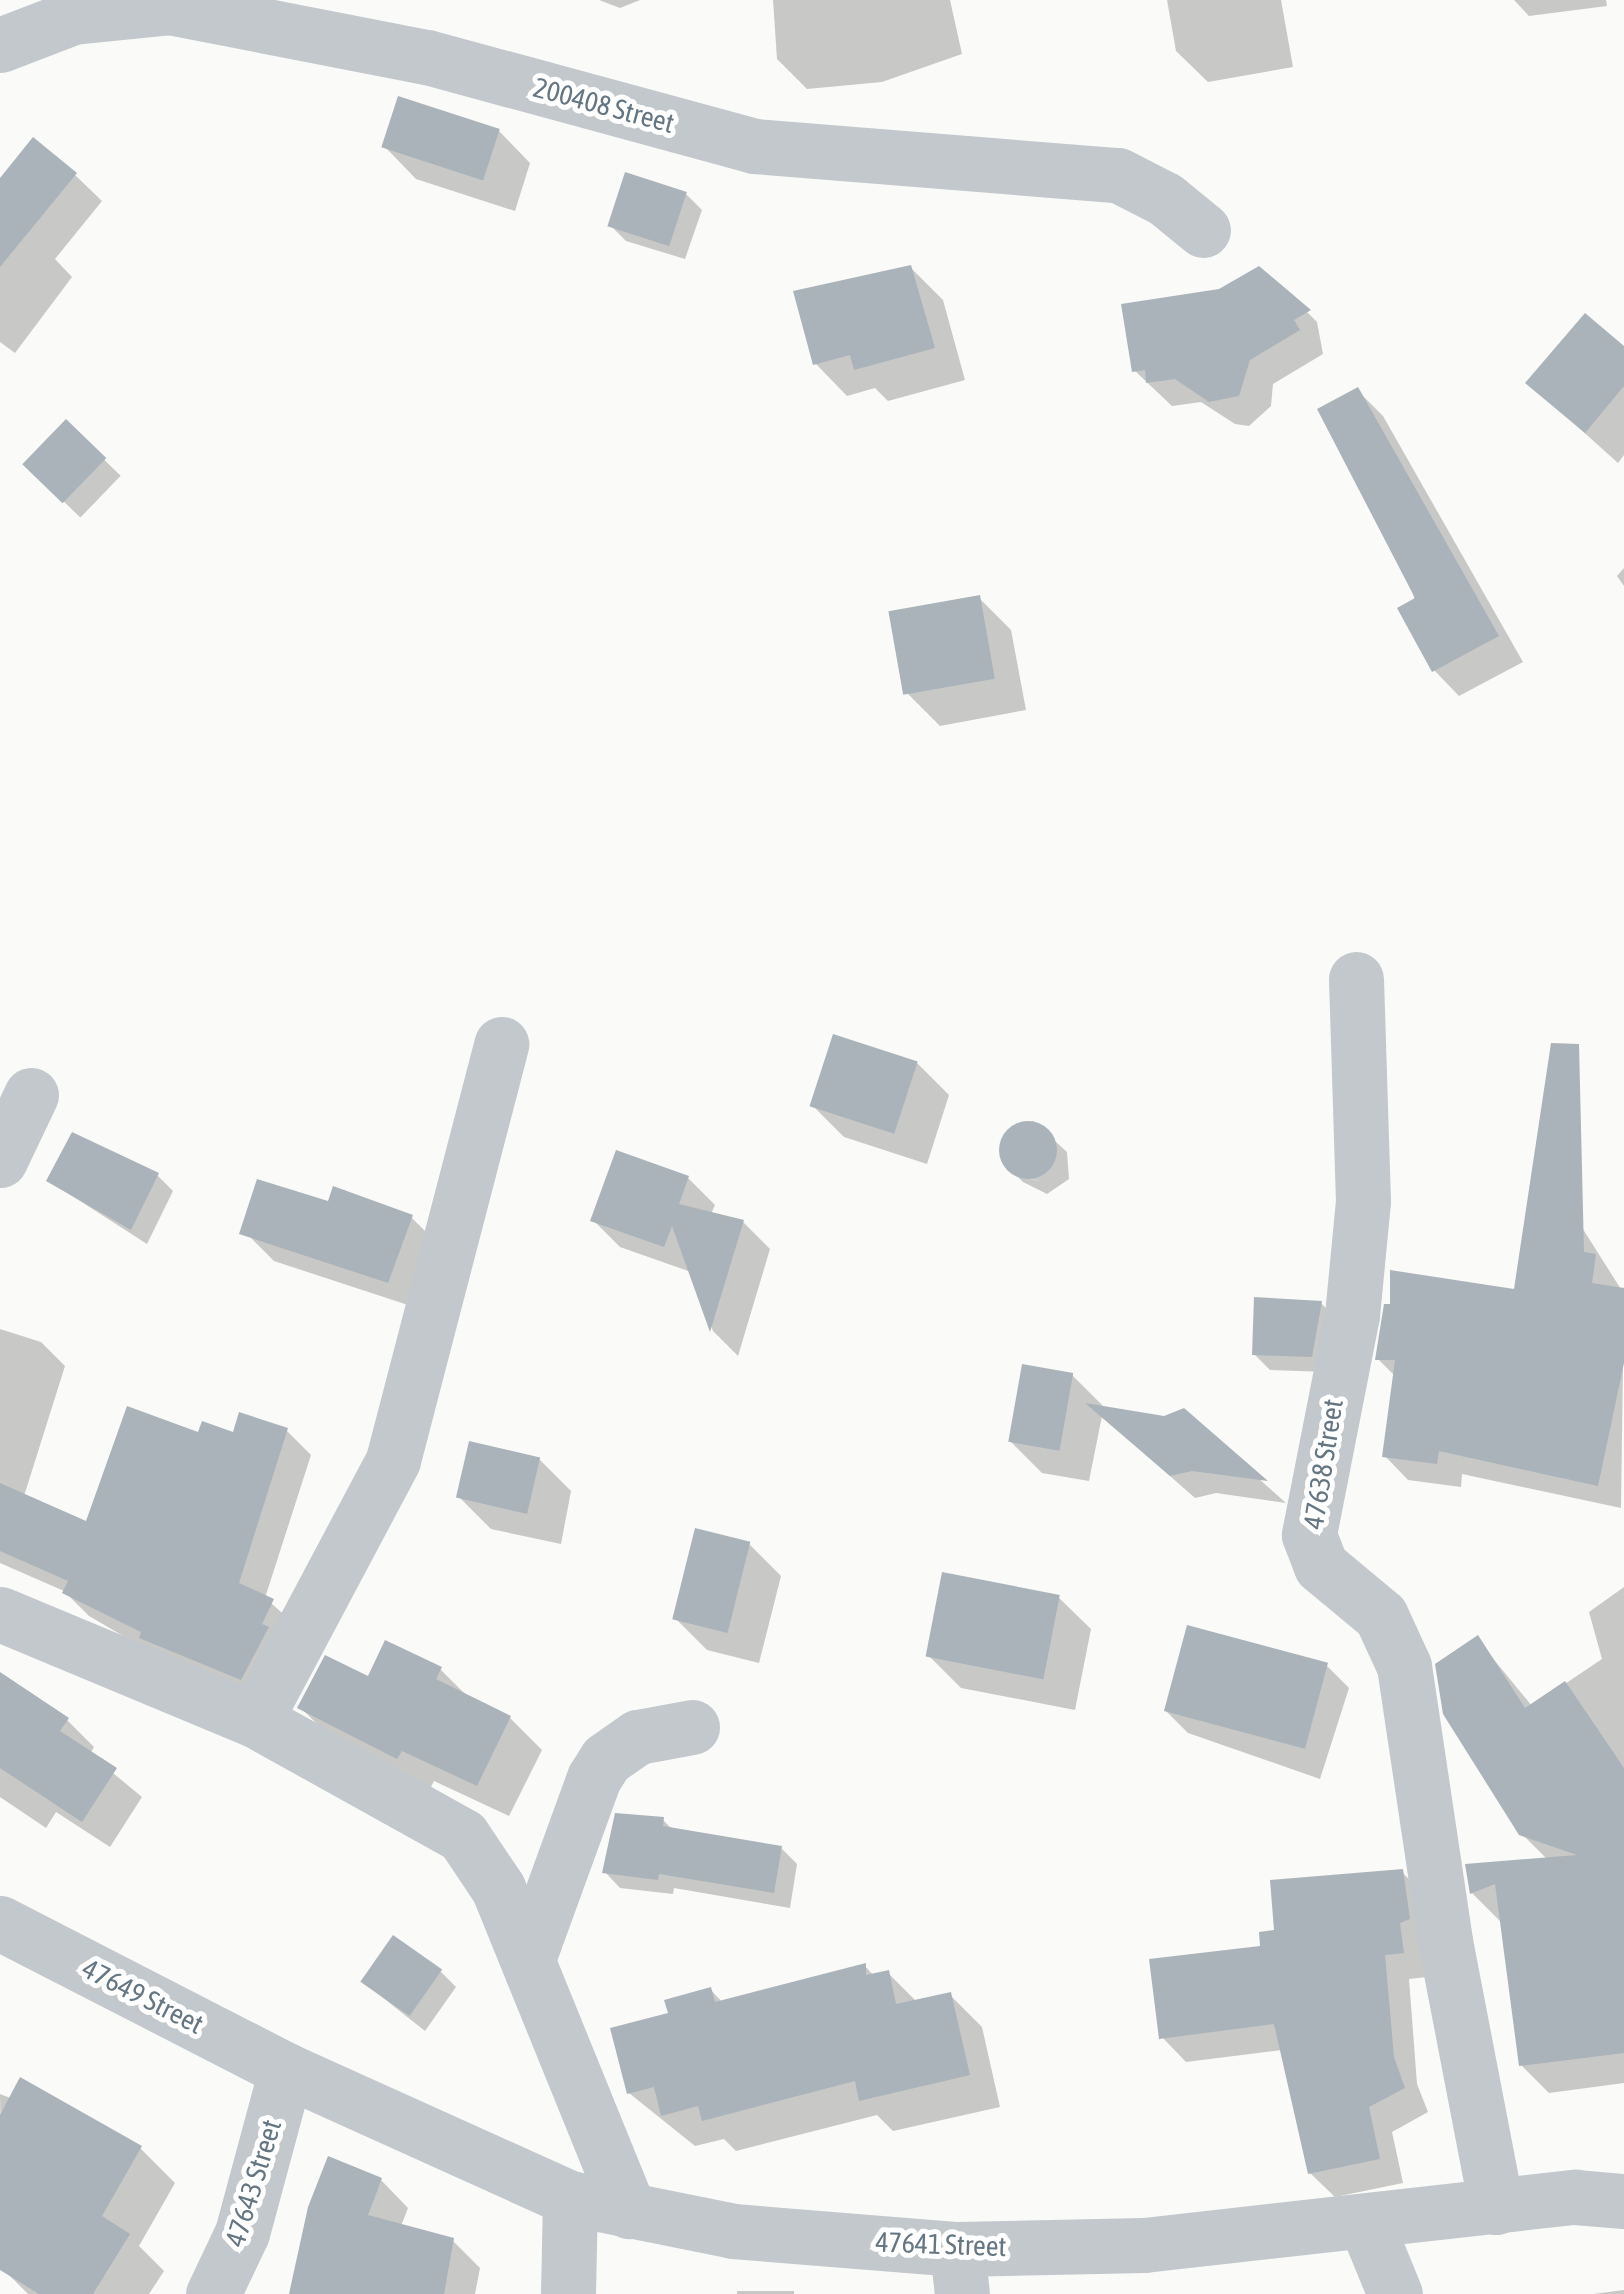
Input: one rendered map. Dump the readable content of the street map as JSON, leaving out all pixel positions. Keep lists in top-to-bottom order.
{
  "streets": {
    "street": [
      "200408 Street",
      "47638 Street",
      "47649 Street",
      "47643 Street",
      "47641 Street"
    ]
  },
  "crossings": [
    ["47638 Street", "47641 Street"],
    ["47649 Street", "47643 Street"],
    ["47649 Street", "47641 Street"],
    ["47643 Street", "47641 Street"]
  ]
}
